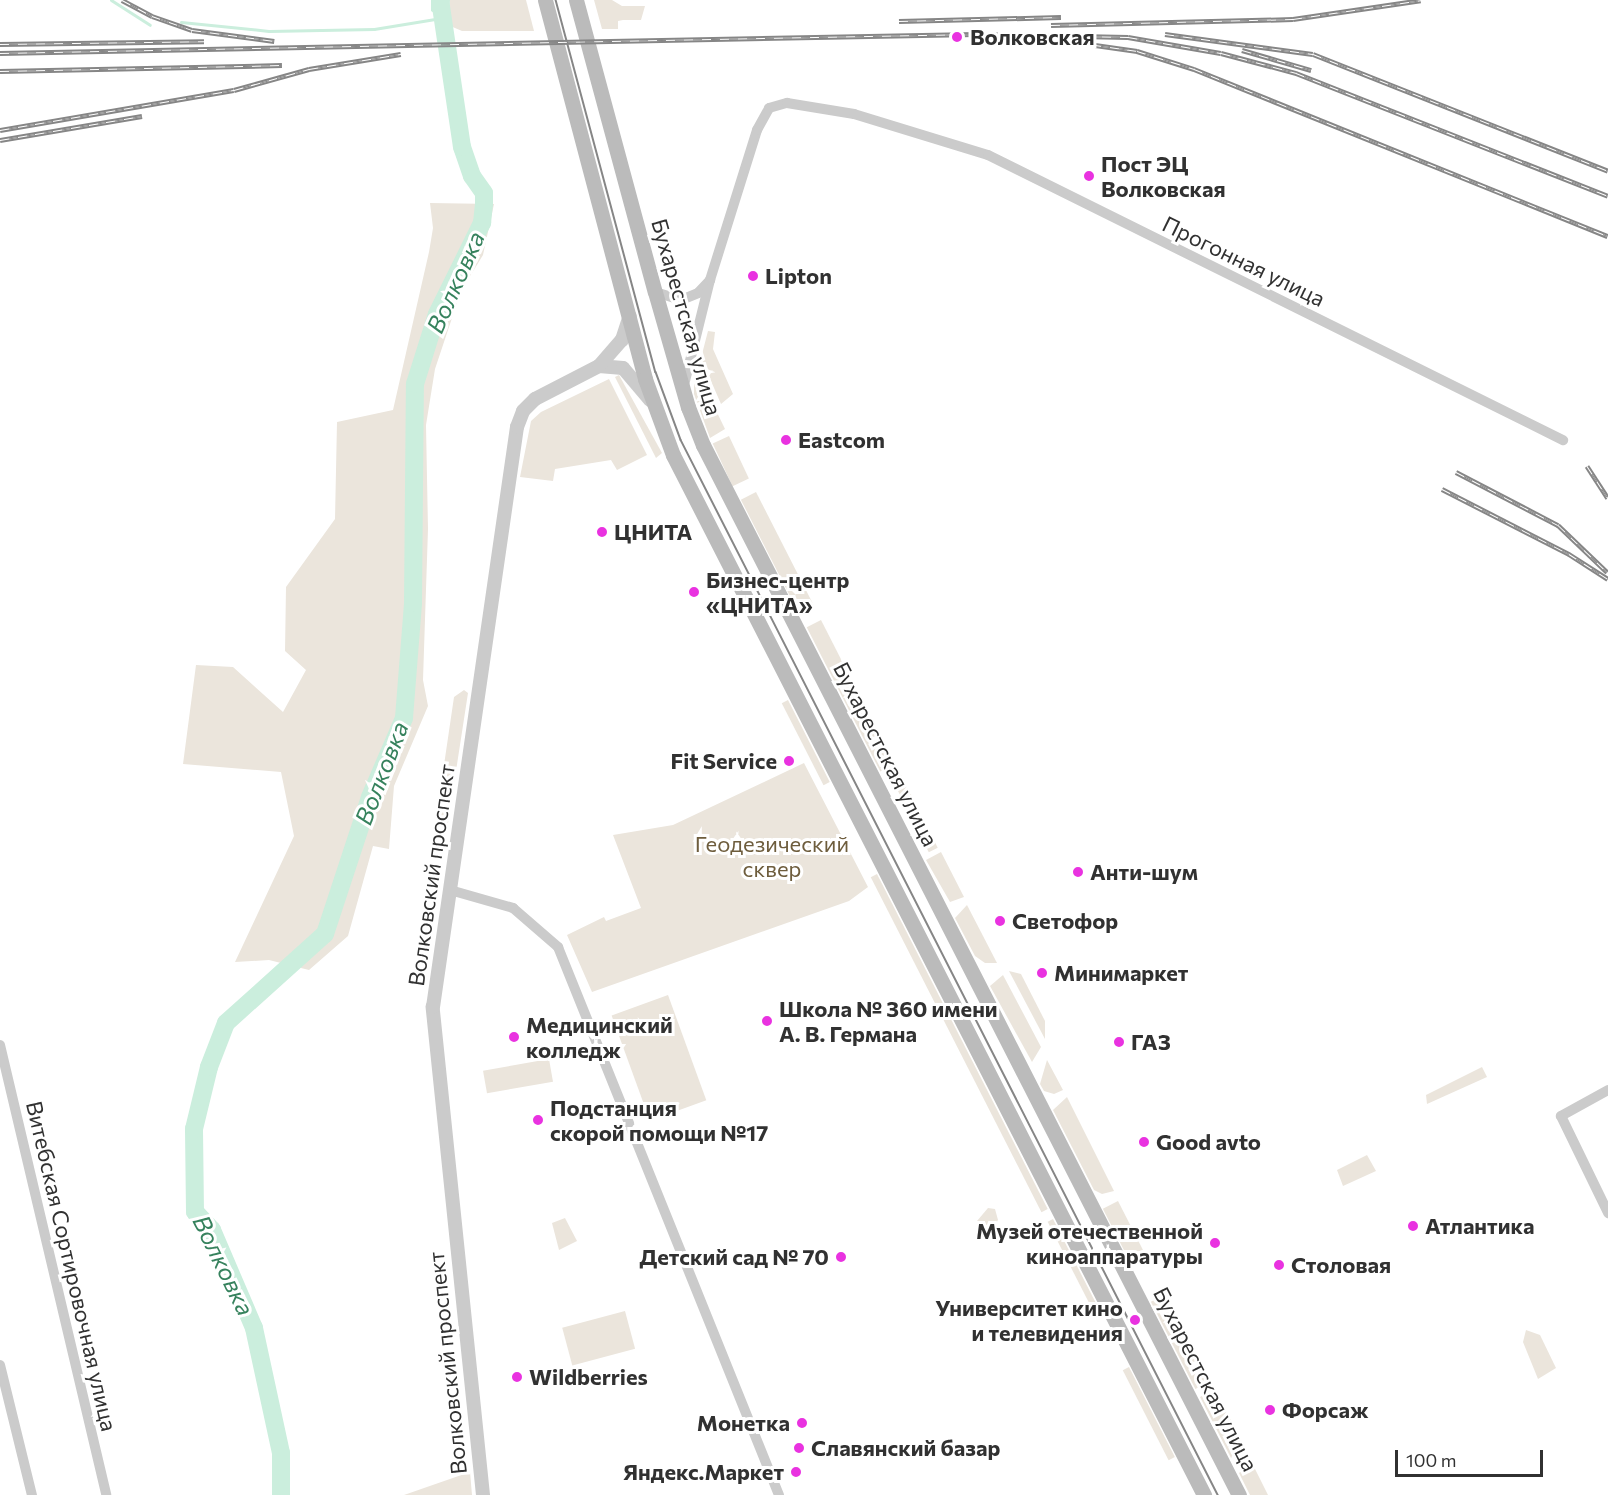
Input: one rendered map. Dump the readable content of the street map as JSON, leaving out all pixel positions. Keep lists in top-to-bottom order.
{
  "streets": {
    "main road": ["Бухарестская улица"],
    "street": ["Прогонная улица", "Волковский проспект", "Витебская Сортировочная улица"]
  },
  "crossings": [
    ["Прогонная улица", "Бухарестская улица"]
  ],
  "water": ["Волковка"],
  "parks": ["Геодезический сквер"],
  "places": [
    "Волковская",
    "Пост ЭЦ Волковская",
    "Lipton",
    "Eastcom",
    "ЦНИТА",
    "Бизнес-центр «ЦНИТА»",
    "Fit Service",
    "Анти-шум",
    "Светофор",
    "Минимаркет",
    "Школа № 360 имени А. В. Германа",
    "Медицинский колледж",
    "ГАЗ",
    "Подстанция скорой помощи №17",
    "Good avto",
    "Атлантика",
    "Музей отечественной киноаппаратуры",
    "Детский сад № 70",
    "Столовая",
    "Университет кино и телевидения",
    "Wildberries",
    "Форсаж",
    "Монетка",
    "Славянский базар",
    "Яндекс.Маркет"
  ],
  "scale_bar": "100 m"
}
